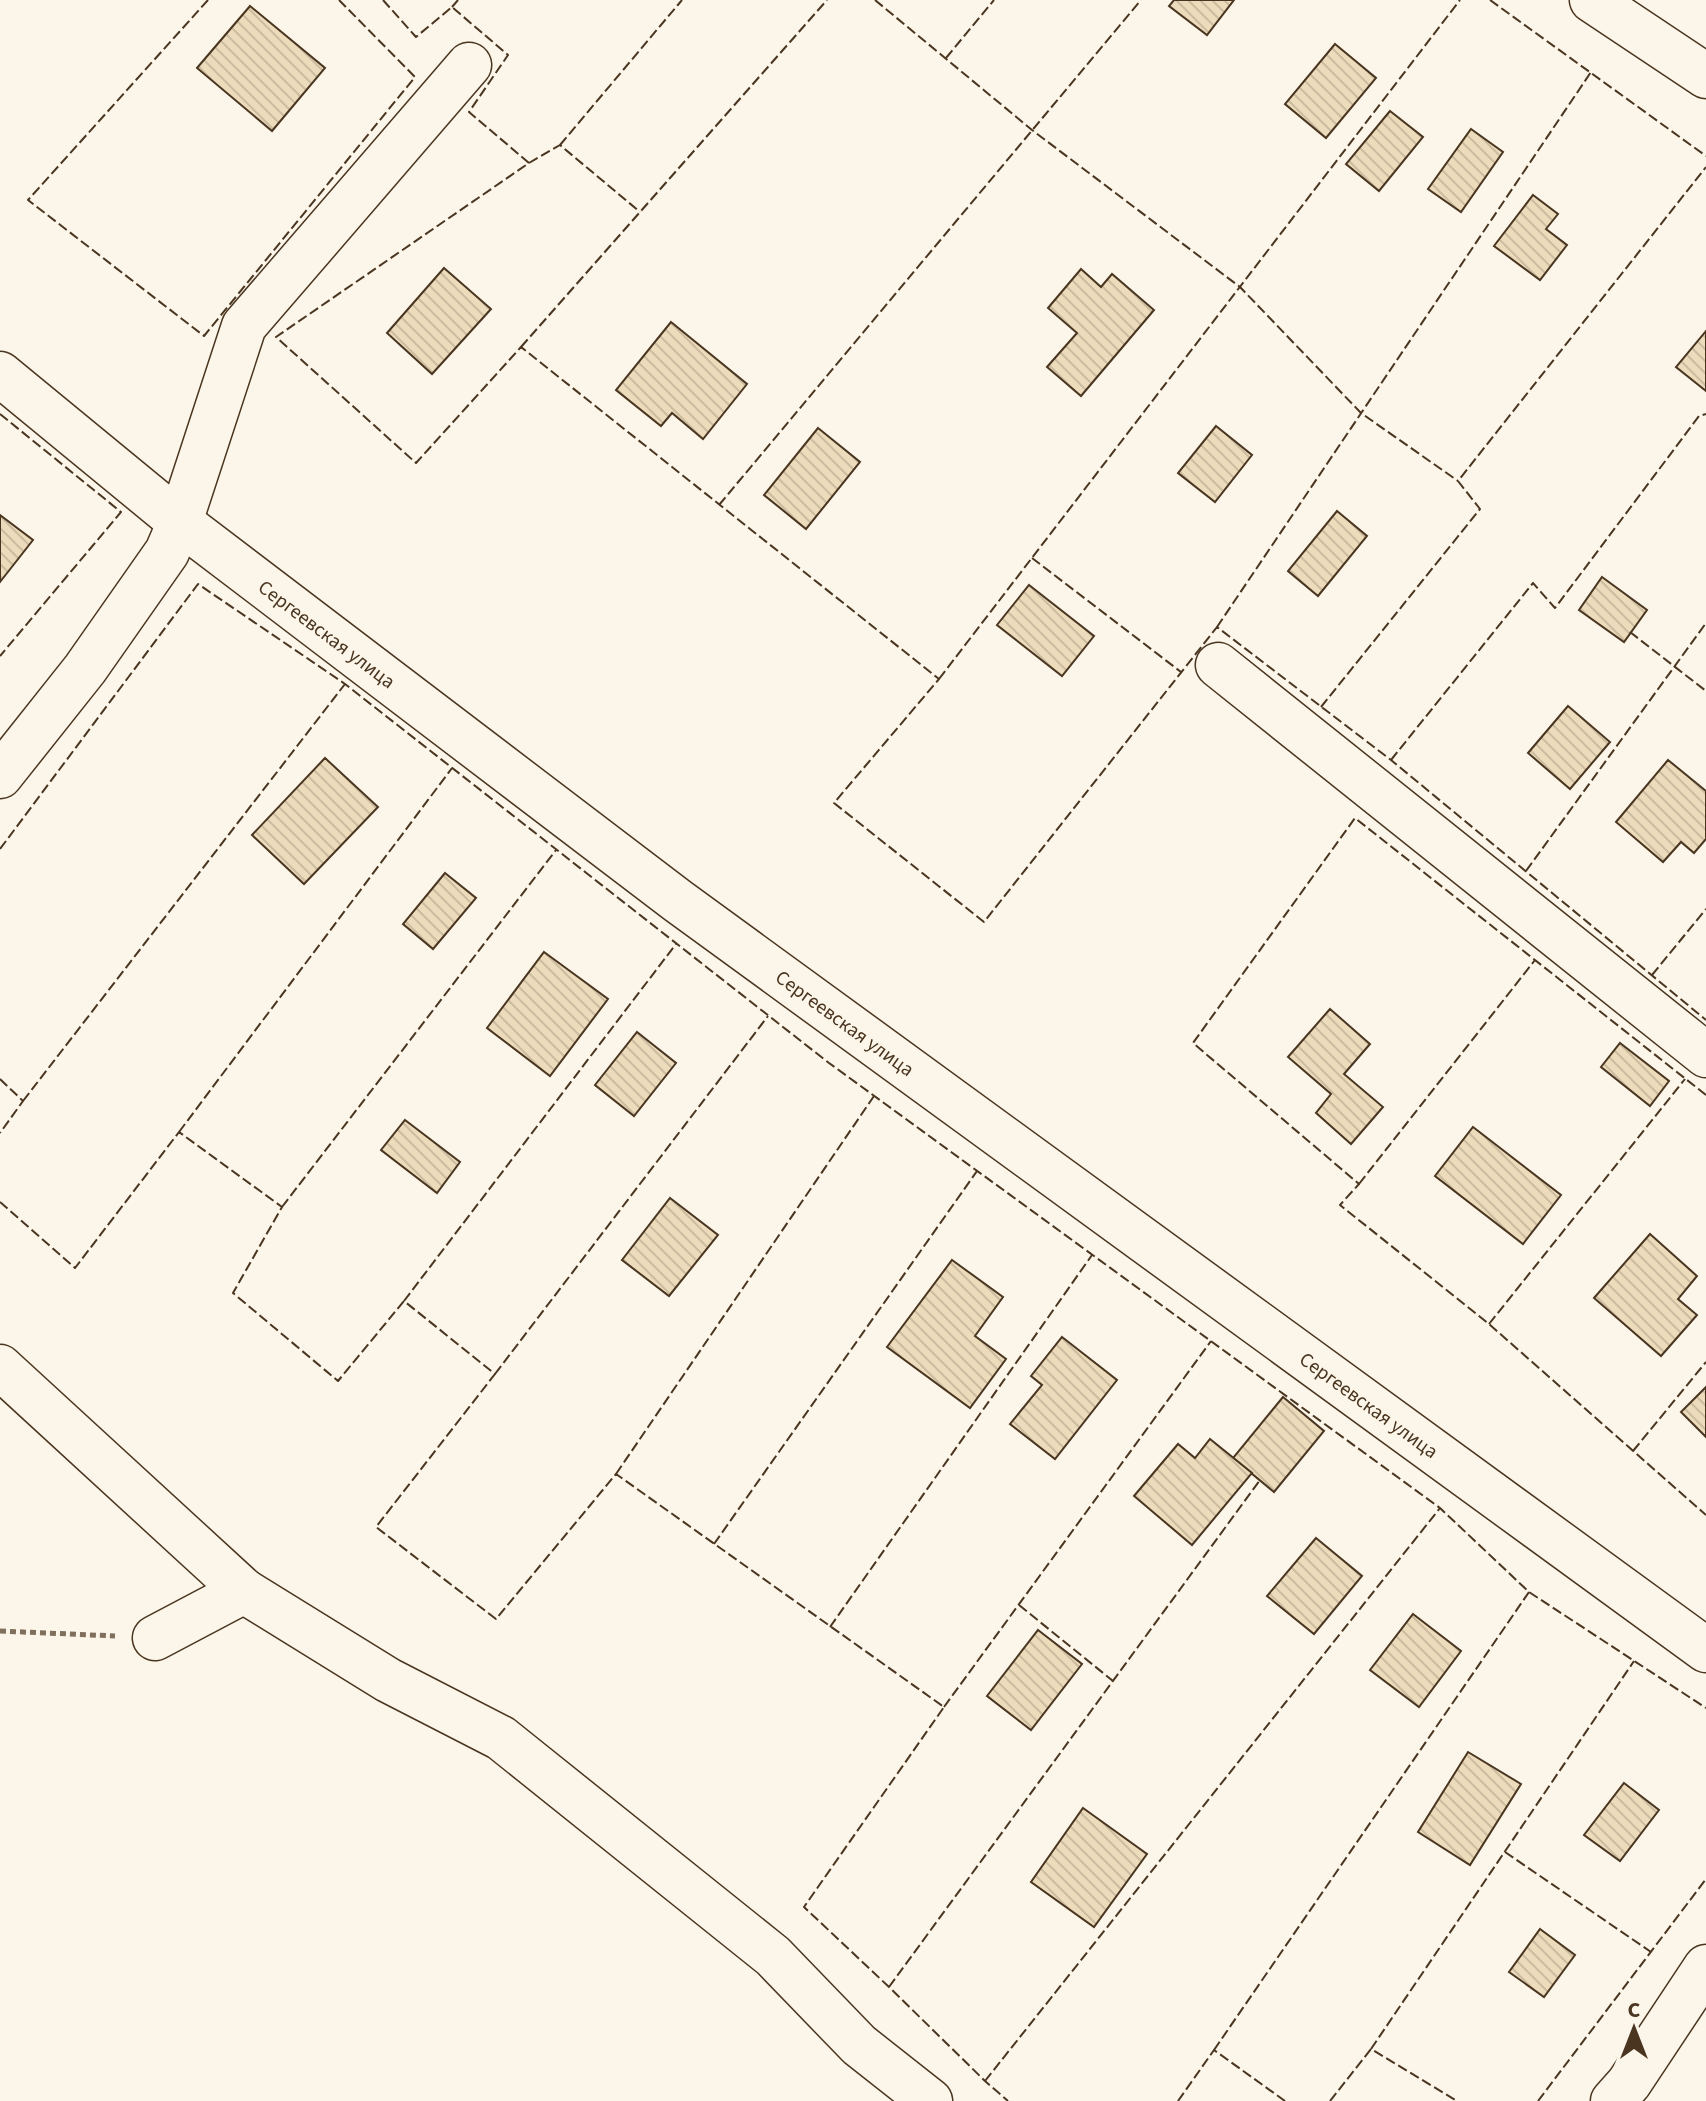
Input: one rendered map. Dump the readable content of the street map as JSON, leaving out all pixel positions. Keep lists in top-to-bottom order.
{
  "streets": {
    "street": ["Сергеевская улица"]
  },
  "north": "top"
}
